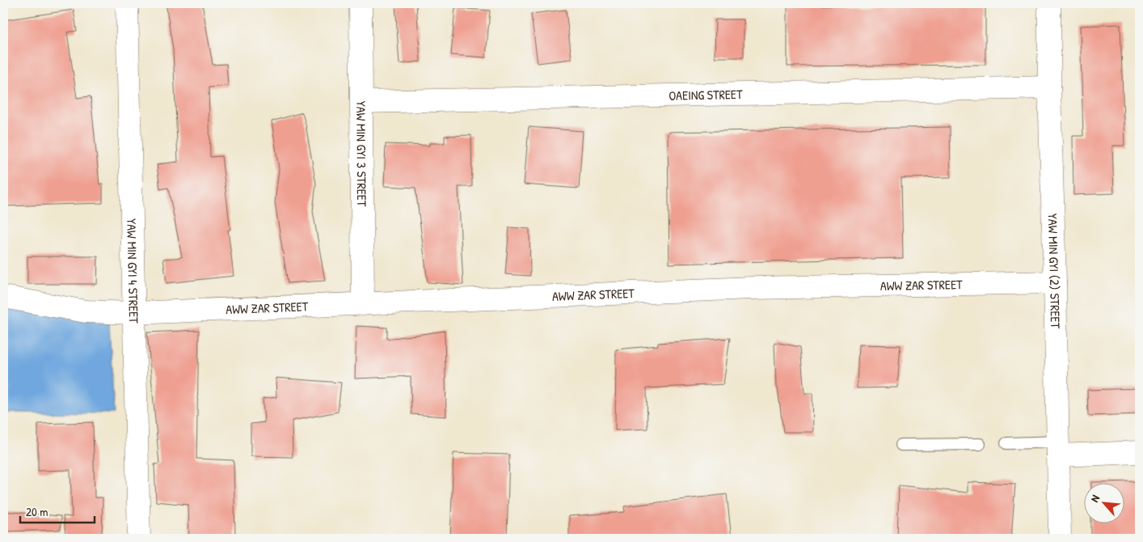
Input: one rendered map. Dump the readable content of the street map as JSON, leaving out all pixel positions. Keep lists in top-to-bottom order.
{
  "streets": {
    "street": [
      "OAEING STREET",
      "YAW MIN GYI 3 STREET",
      "YAW MIN GYI 4 STREET",
      "YAW MIN GYI (2) STREET",
      "AWW ZAR STREET"
    ]
  },
  "crossings": [
    ["OAEING STREET", "YAW MIN GYI 3 STREET"],
    ["OAEING STREET", "YAW MIN GYI (2) STREET"],
    ["YAW MIN GYI 3 STREET", "AWW ZAR STREET"],
    ["YAW MIN GYI 4 STREET", "AWW ZAR STREET"],
    ["YAW MIN GYI (2) STREET", "AWW ZAR STREET"]
  ],
  "scale_bar": "20 m",
  "north": "top left"
}
